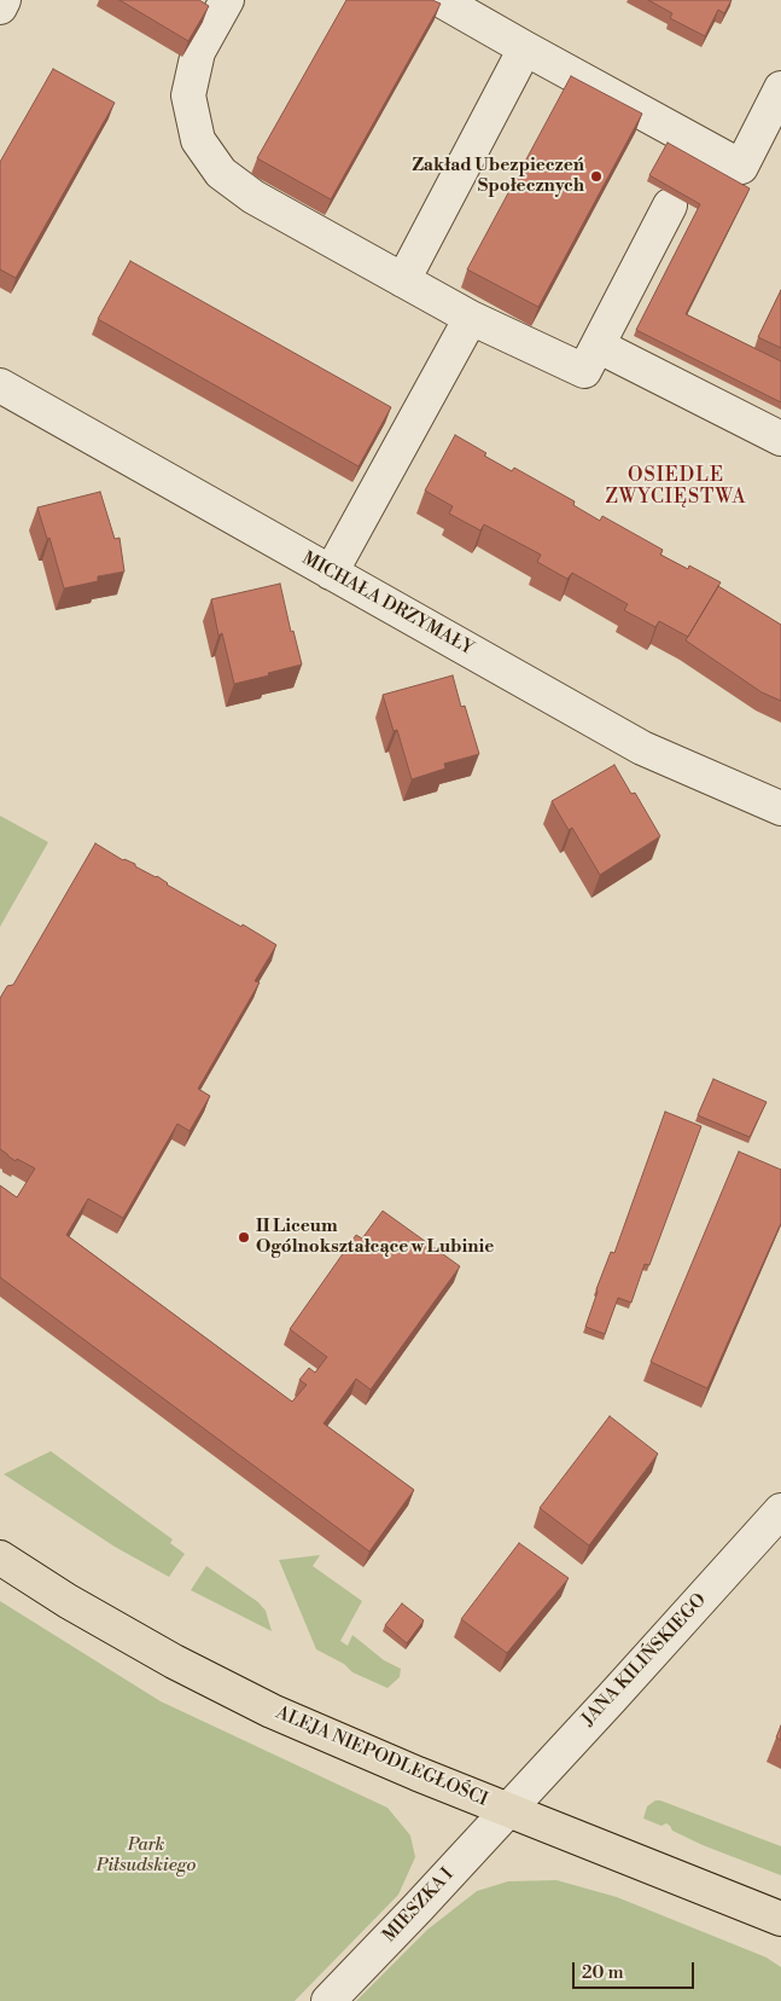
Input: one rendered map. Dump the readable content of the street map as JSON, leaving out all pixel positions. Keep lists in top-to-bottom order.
{
  "streets": {
    "main road": ["ALEJA NIEPODLEGŁOŚCI"],
    "street": ["MICHAŁA DRZYMAŁY", "JANA KILIŃSKIEGO", "MIESZKA I"]
  },
  "crossings": [
    ["JANA KILIŃSKIEGO", "ALEJA NIEPODLEGŁOŚCI"],
    ["JANA KILIŃSKIEGO", "MIESZKA I"],
    ["ALEJA NIEPODLEGŁOŚCI", "MIESZKA I"]
  ],
  "districts": ["OSIEDLE ZWYCIĘSTWA"],
  "parks": ["Park Piłsudskiego"],
  "places": ["Zakład Ubezpieczeń Społecznych", "II Liceum Ogólnokształcące w Lubinie"],
  "scale_bar": "20 m"
}
